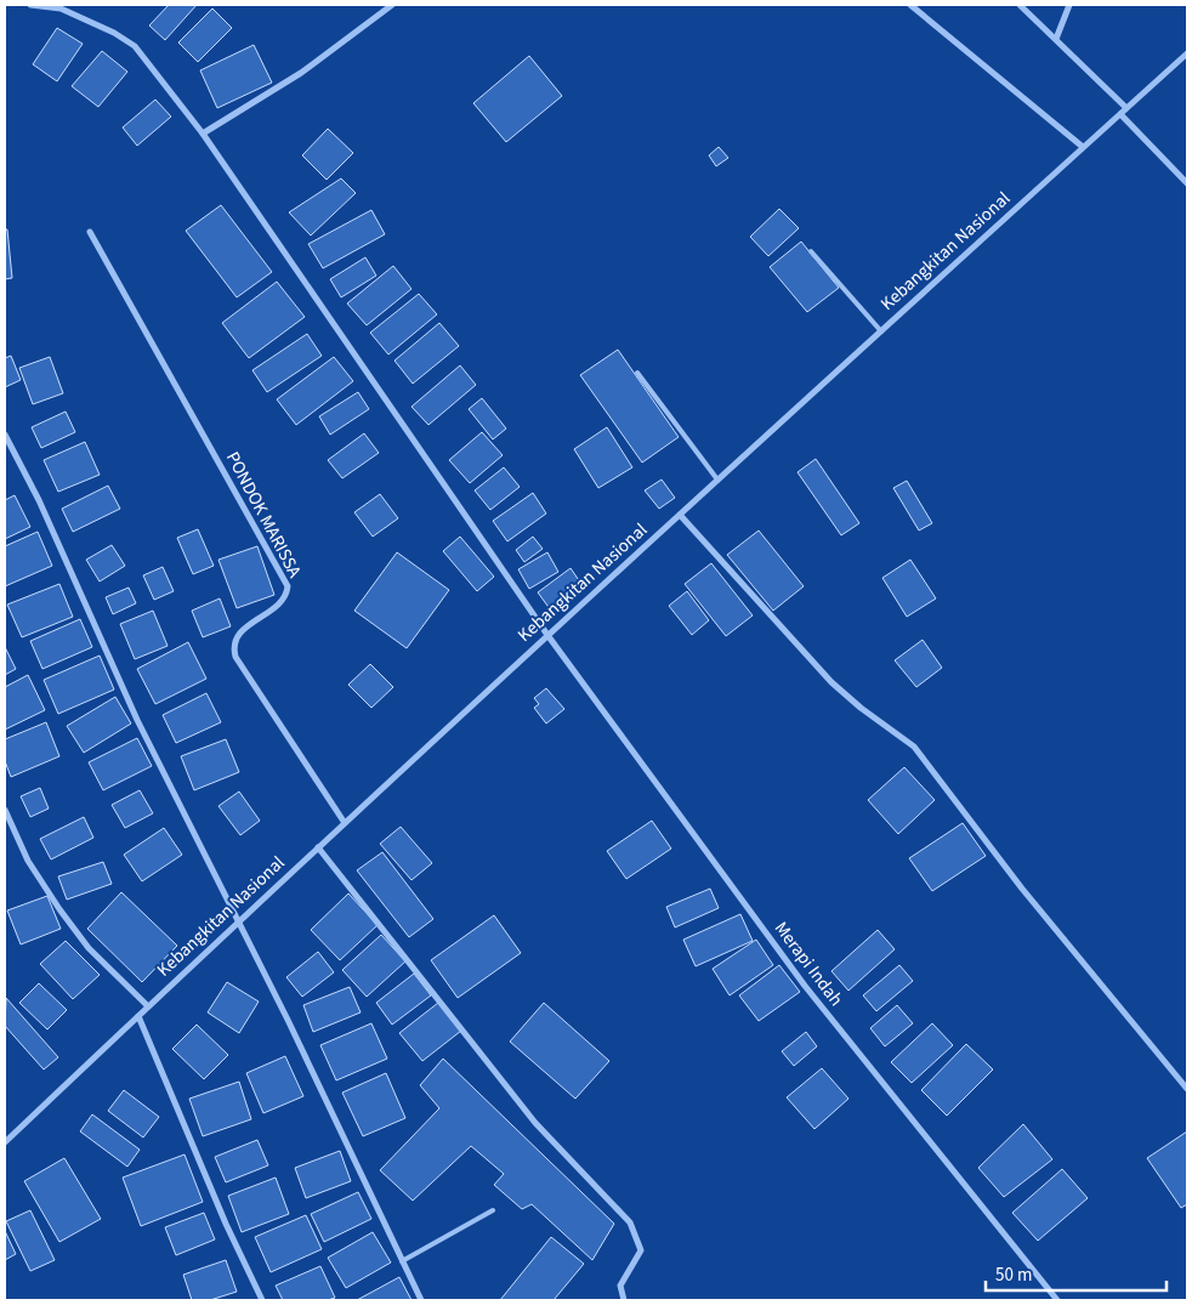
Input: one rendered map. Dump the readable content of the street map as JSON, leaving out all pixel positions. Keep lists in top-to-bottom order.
{
  "streets": {
    "street": ["Kebangkitan Nasional", "PONDOK MARISSA", "Merapi Indah"]
  },
  "crossings": [
    ["Kebangkitan Nasional", "PONDOK MARISSA"],
    ["Kebangkitan Nasional", "Merapi Indah"]
  ],
  "scale_bar": "50 m"
}
